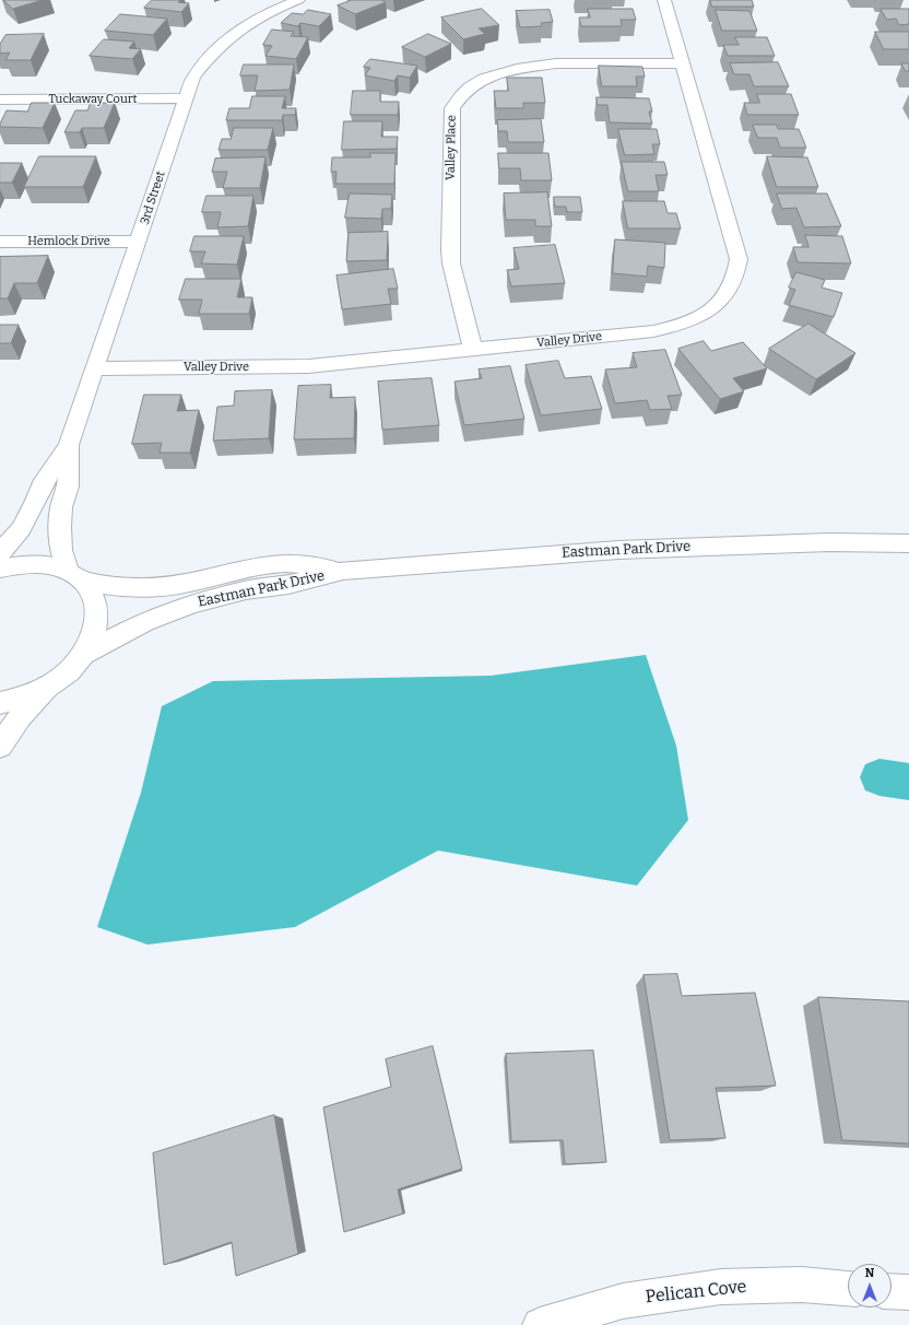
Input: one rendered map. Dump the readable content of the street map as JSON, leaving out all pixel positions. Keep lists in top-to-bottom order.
{
  "streets": {
    "street": [
      "Tuckaway Court",
      "Valley Place",
      "3rd Street",
      "Hemlock Drive",
      "Valley Drive",
      "Eastman Park Drive",
      "Pelican Cove"
    ]
  },
  "crossings": [
    ["Tuckaway Court", "3rd Street"],
    ["Valley Place", "Valley Drive"],
    ["3rd Street", "Hemlock Drive"],
    ["3rd Street", "Valley Drive"],
    ["3rd Street", "Eastman Park Drive"]
  ],
  "north": "top"
}
